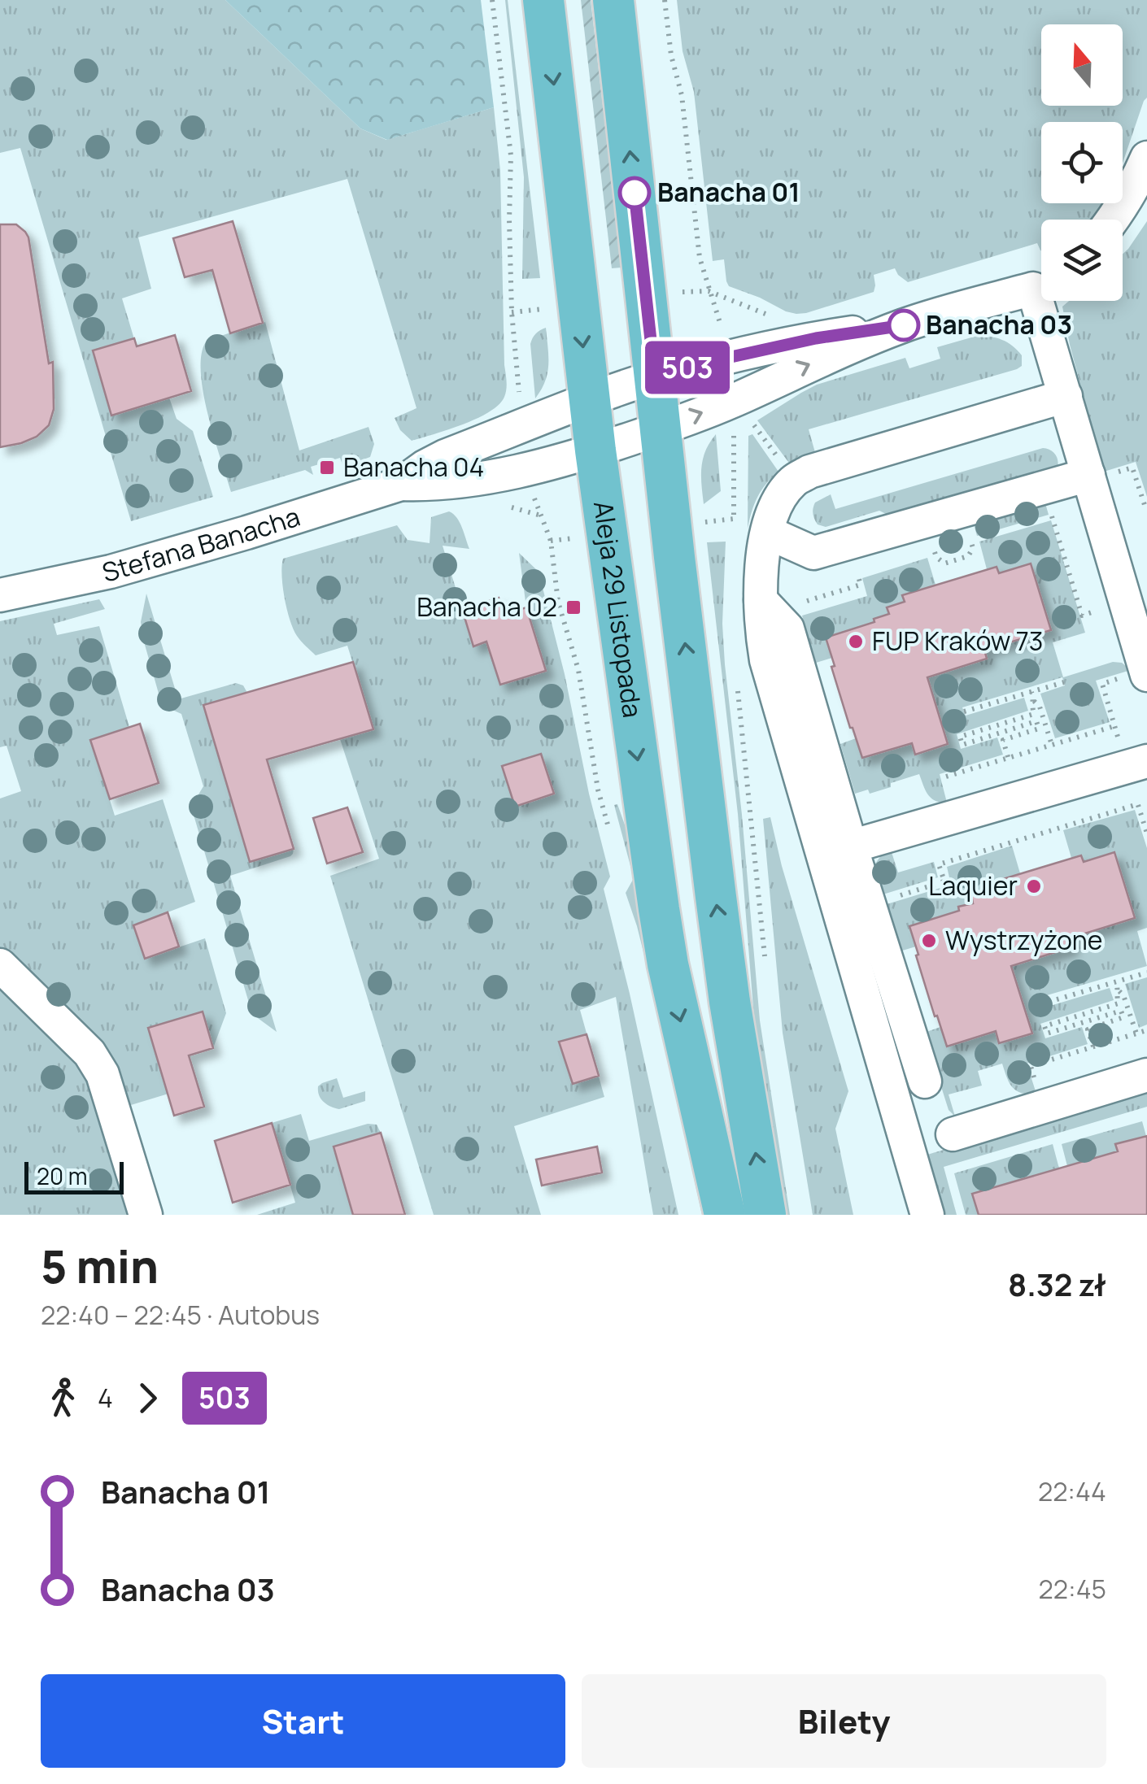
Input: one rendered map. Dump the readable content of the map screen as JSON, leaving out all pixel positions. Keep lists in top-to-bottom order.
{
  "streets": {
    "main road": ["Aleja 29 Listopada"],
    "street": ["Stefana Banacha"]
  },
  "crossings": [
    ["Stefana Banacha", "Aleja 29 Listopada"]
  ],
  "places": {
    "other": [
      "Banacha 01",
      "Banacha 03",
      "FUP Kraków 73",
      "Laquier",
      "Wystrzyżone"
    ],
    "transit": ["Banacha 04", "Banacha 02"]
  },
  "lines": ["bus line 503"],
  "scale_bar": "20 m",
  "north": "top",
  "page": {
    "on_map": "503",
    "scale": "20 m",
    "heading": ["5 min", "22:40 – 22:45 · Autobus", "8.32 zł"],
    "legs": ["4", "503"],
    "list": [
      {
        "name": "Banacha 01",
        "value": "22:44"
      },
      {
        "name": "Banacha 03",
        "value": "22:45"
      }
    ],
    "buttons": ["Start", "Bilety"]
  }
}
